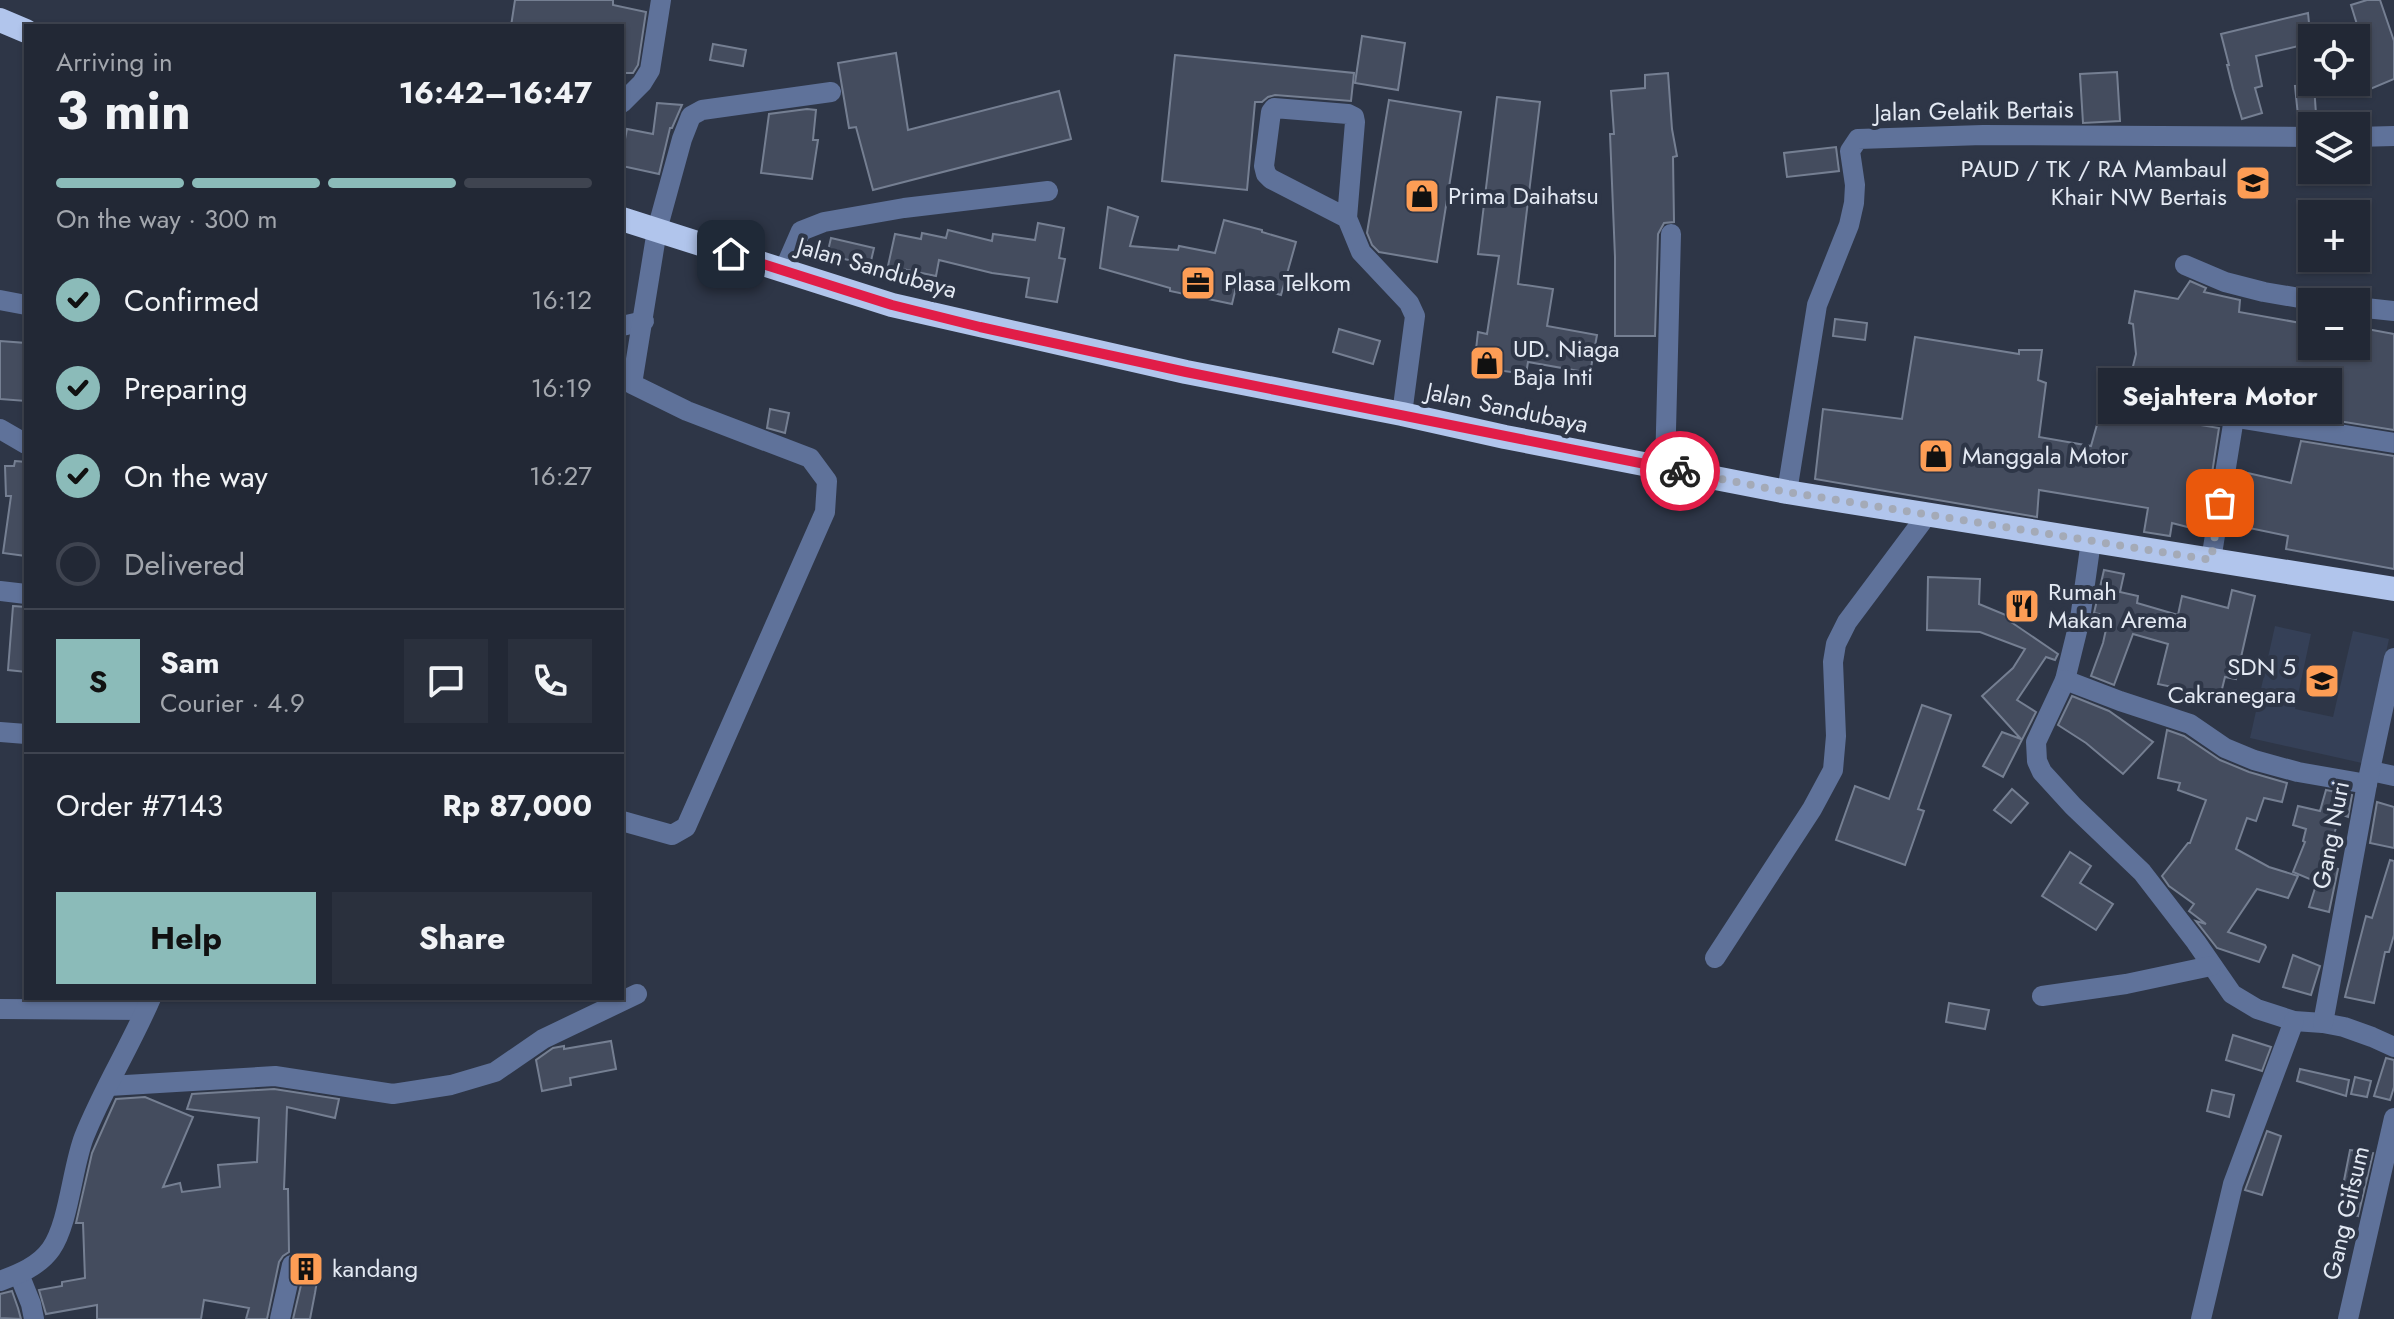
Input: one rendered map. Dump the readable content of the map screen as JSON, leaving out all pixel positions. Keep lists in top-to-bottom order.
{
  "streets": {
    "highway": ["Jalan Sandubaya"],
    "street": ["Jalan Gelatik Bertais", "Gang Nuri", "Gang Gifsum"]
  },
  "crossings": [
    ["Jalan Gelatik Bertais", "Jalan Sandubaya"]
  ],
  "places": {
    "school or university": ["PAUD / TK / RA Mambaul Khair NW Bertais", "SDN 5 Cakranegara"],
    "shop": ["Prima Daihatsu", "UD. Niaga Baja Inti", "Manggala Motor"],
    "office": ["Plasa Telkom"],
    "other": ["Sejahtera Motor"],
    "restaurant": ["Rumah Makan Arema"],
    "building": ["kandang"]
  },
  "page": {
    "map_buttons": ["+", "−"],
    "heading": ["3 min", "Arriving in", "16:42–16:47"],
    "panel": [
      "Sam",
      "Courier · 4.9",
      "Order #7143",
      "Rp 87,000"
    ],
    "bar": "On the way · 300 m",
    "list": [
      ["Confirmed", "16:12"],
      ["Preparing", "16:19"],
      ["On the way", "16:27"],
      "Delivered"
    ],
    "bubble": "Sejahtera Motor",
    "round": "S",
    "buttons": ["Help", "Share"]
  }
}
